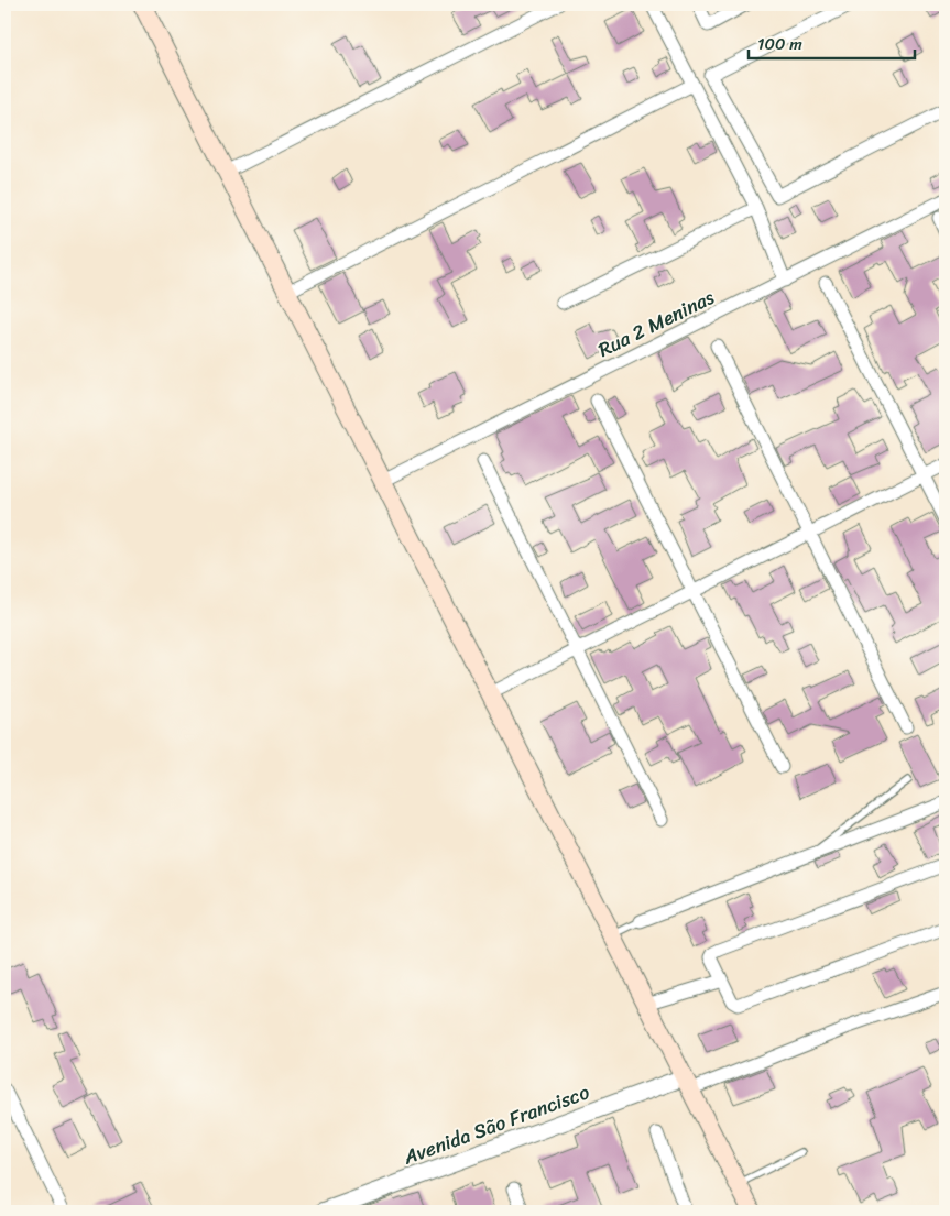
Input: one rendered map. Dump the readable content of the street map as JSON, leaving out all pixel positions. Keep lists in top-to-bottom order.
{
  "streets": {
    "street": ["Rua 2 Meninas", "Avenida São Francisco"]
  },
  "scale_bar": "100 m"
}
